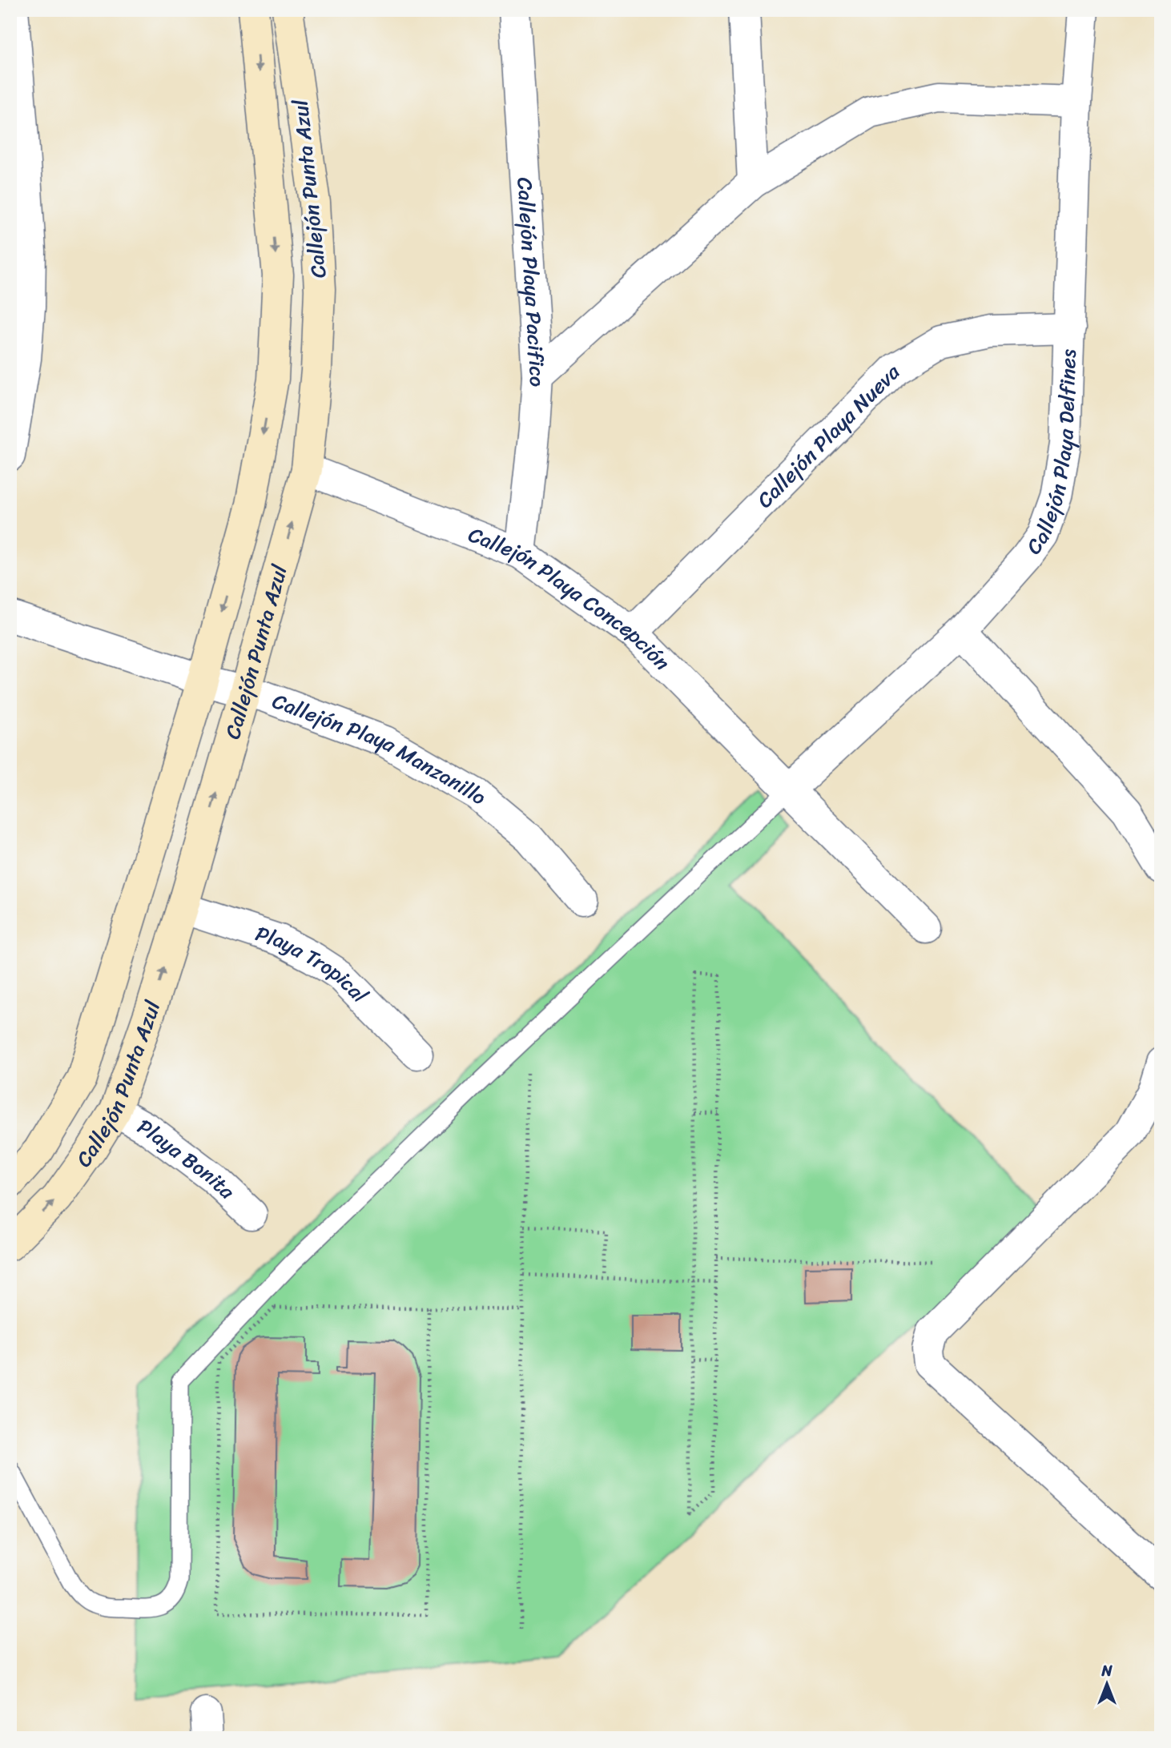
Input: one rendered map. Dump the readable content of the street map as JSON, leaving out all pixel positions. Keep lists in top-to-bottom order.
{
  "streets": {
    "street": [
      "Callejón Punta Azul",
      "Callejón Playa Pacifico",
      "Callejón Playa Nueva",
      "Callejón Playa Delfines",
      "Callejón Playa Concepción",
      "Callejón Playa Manzanillo",
      "Playa Tropical",
      "Playa Bonita"
    ]
  },
  "crossings": [
    ["Callejón Punta Azul", "Callejón Playa Concepción"],
    ["Callejón Punta Azul", "Callejón Playa Manzanillo"],
    ["Callejón Punta Azul", "Playa Tropical"],
    ["Callejón Punta Azul", "Playa Bonita"],
    ["Callejón Playa Pacifico", "Callejón Playa Concepción"],
    ["Callejón Playa Nueva", "Callejón Playa Delfines"],
    ["Callejón Playa Nueva", "Callejón Playa Concepción"],
    ["Callejón Playa Delfines", "Callejón Playa Concepción"]
  ],
  "north": "top"
}
